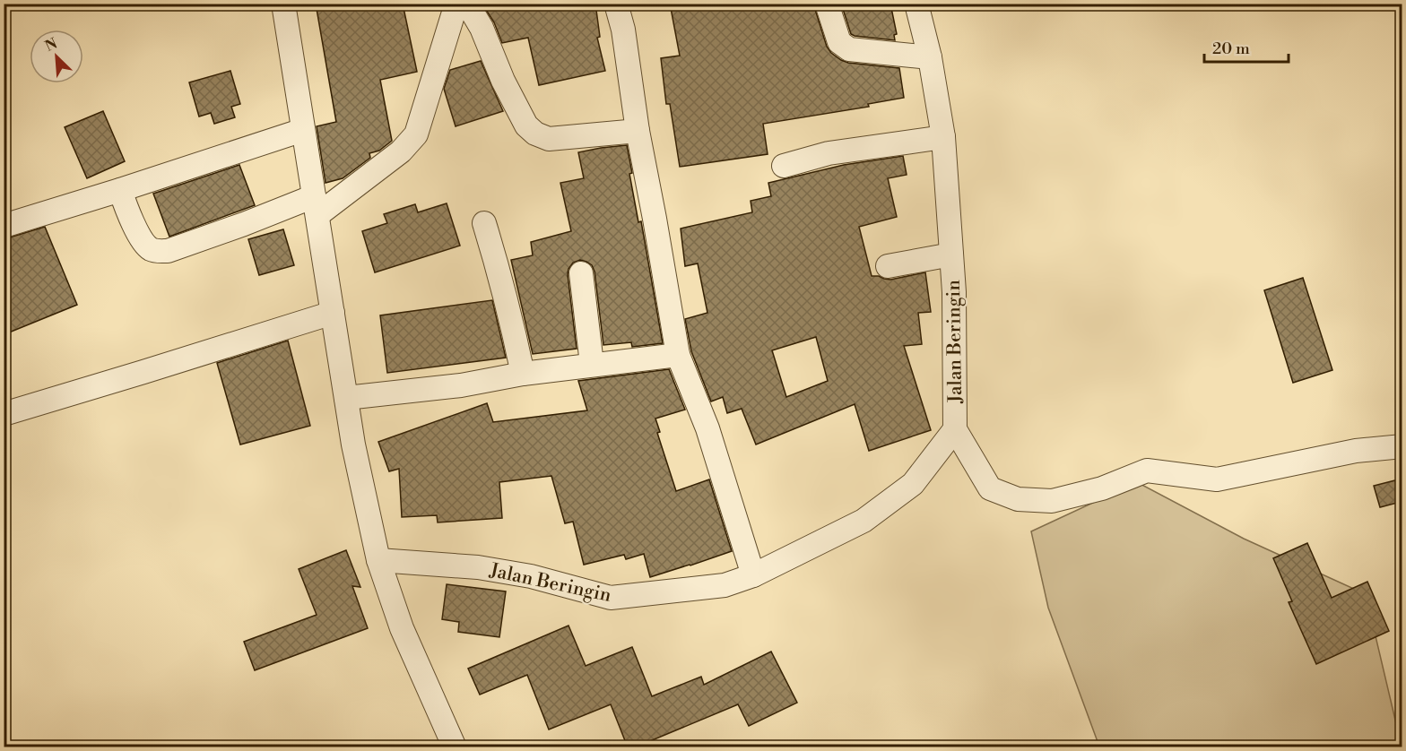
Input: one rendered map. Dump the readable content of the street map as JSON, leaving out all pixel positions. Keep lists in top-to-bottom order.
{
  "streets": {
    "street": ["Jalan Beringin"]
  },
  "scale_bar": "20 m",
  "north": "top left"
}
